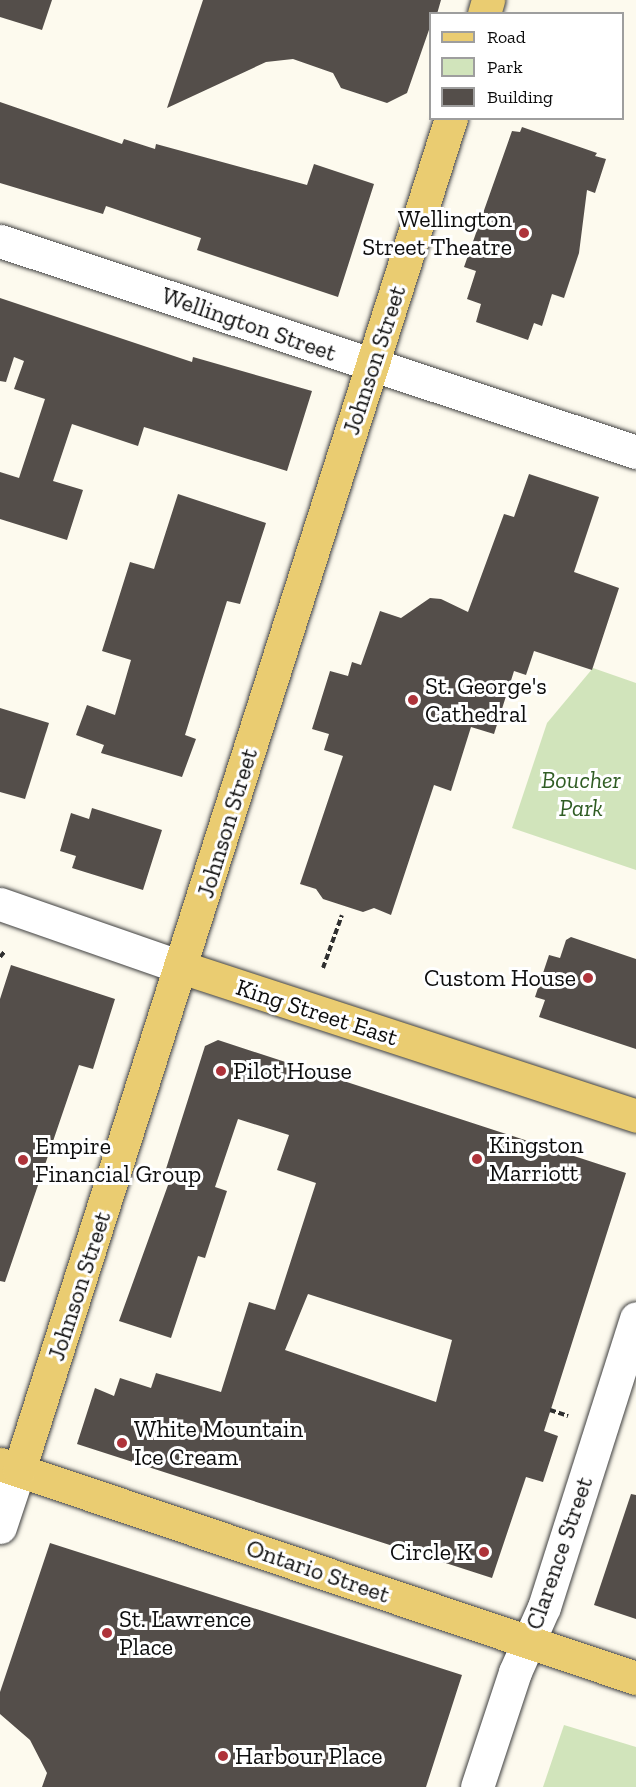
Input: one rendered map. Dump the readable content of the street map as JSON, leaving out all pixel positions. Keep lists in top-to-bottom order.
{
  "streets": {
    "main road": ["Johnson Street", "King Street East", "Ontario Street"],
    "street": ["Wellington Street", "Clarence Street"]
  },
  "crossings": [
    ["Wellington Street", "Johnson Street"],
    ["Johnson Street", "King Street East"],
    ["Johnson Street", "Ontario Street"],
    ["Clarence Street", "Ontario Street"]
  ],
  "parks": ["Boucher Park"],
  "places": [
    "Wellington Street Theatre",
    "St. George's Cathedral",
    "Custom House",
    "Pilot House",
    "Kingston Marriott",
    "Empire Financial Group",
    "White Mountain Ice Cream",
    "Circle K",
    "St. Lawrence Place",
    "Harbour Place"
  ],
  "legend": ["Road", "Park", "Building"]
}
